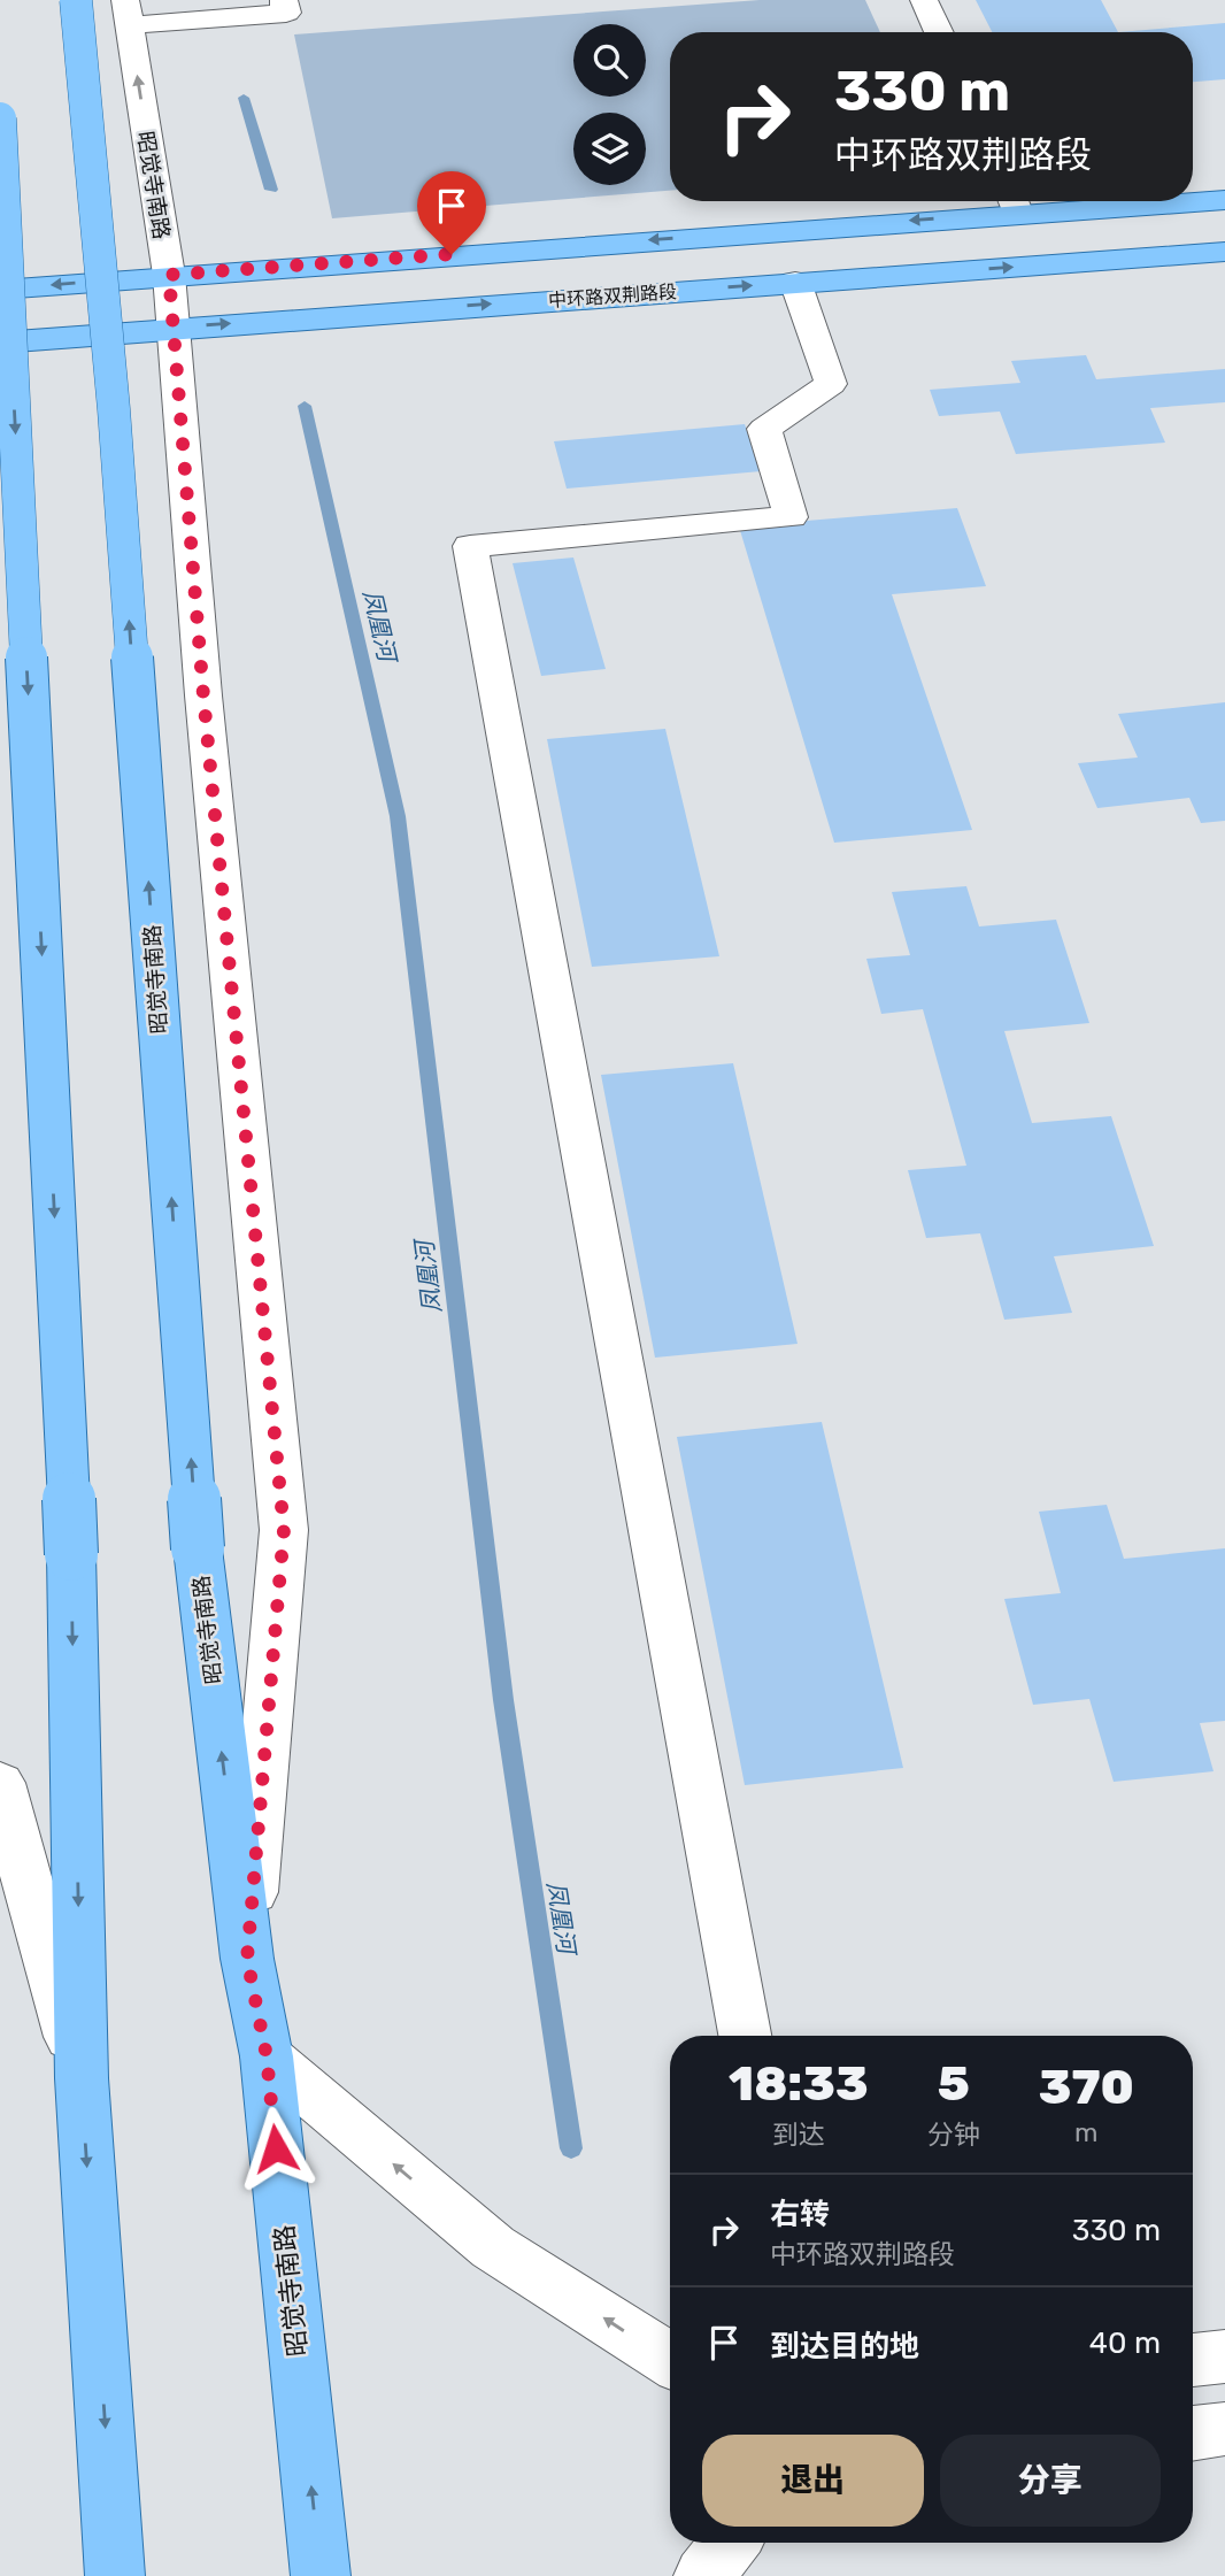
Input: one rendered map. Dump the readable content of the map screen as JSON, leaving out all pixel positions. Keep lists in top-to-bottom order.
{
  "streets": {
    "main road": ["昭觉寺南路", "中环路双荆路段"]
  },
  "crossings": [
    ["昭觉寺南路", "中环路双荆路段"]
  ],
  "water": ["凤凰河"],
  "page": {
    "turn": ["330 m", "中环路双荆路段"],
    "eta": [
      "18:33",
      "到达",
      "5",
      "分钟",
      "370",
      "m"
    ],
    "list": [
      {
        "name": "右转",
        "note": "中环路双荆路段",
        "value": "330 m"
      },
      {
        "name": "到达目的地",
        "value": "40 m"
      }
    ],
    "buttons": ["退出", "分享"]
  }
}
